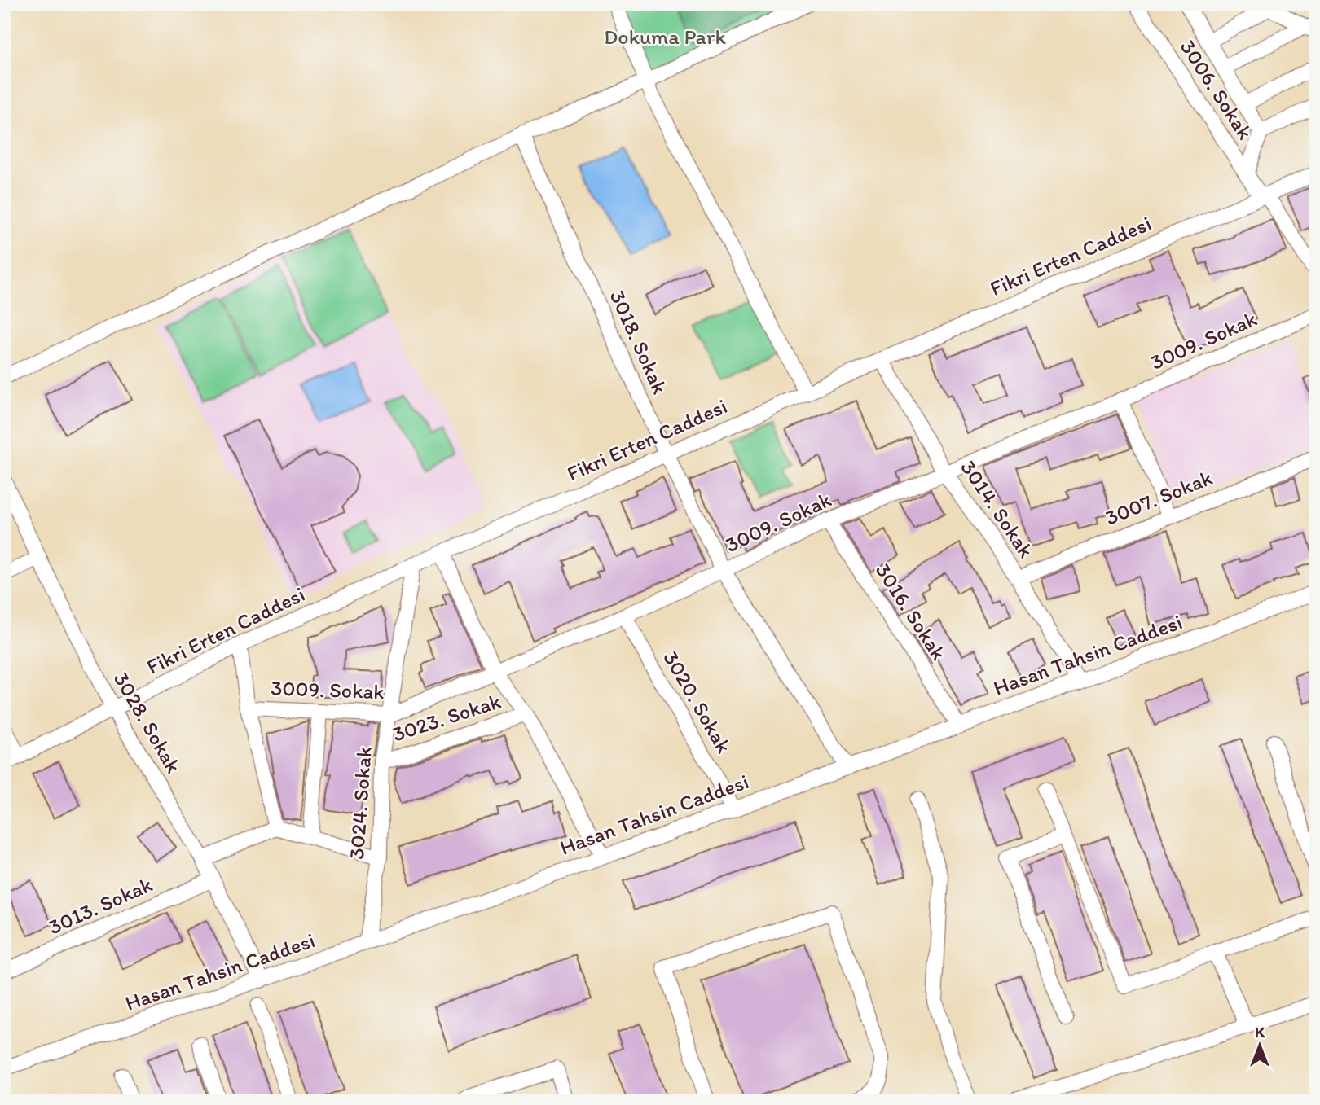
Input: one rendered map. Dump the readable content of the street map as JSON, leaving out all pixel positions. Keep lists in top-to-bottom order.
{
  "streets": {
    "street": [
      "3006. Sokak",
      "Fikri Erten Caddesi",
      "3009. Sokak",
      "3018. Sokak",
      "3007. Sokak",
      "3014. Sokak",
      "3016. Sokak",
      "Hasan Tahsin Caddesi",
      "3020. Sokak",
      "3023. Sokak",
      "3028. Sokak",
      "3024. Sokak",
      "3013. Sokak"
    ]
  },
  "crossings": [
    ["3006. Sokak", "Fikri Erten Caddesi"],
    ["Fikri Erten Caddesi", "3018. Sokak"],
    ["Fikri Erten Caddesi", "3014. Sokak"],
    ["Fikri Erten Caddesi", "3028. Sokak"],
    ["Fikri Erten Caddesi", "3024. Sokak"],
    ["3009. Sokak", "3018. Sokak"],
    ["3009. Sokak", "3014. Sokak"],
    ["3009. Sokak", "3016. Sokak"],
    ["3009. Sokak", "3020. Sokak"],
    ["3009. Sokak", "3024. Sokak"],
    ["3018. Sokak", "Hasan Tahsin Caddesi"],
    ["3007. Sokak", "3014. Sokak"],
    ["3014. Sokak", "Hasan Tahsin Caddesi"],
    ["3016. Sokak", "Hasan Tahsin Caddesi"],
    ["Hasan Tahsin Caddesi", "3020. Sokak"],
    ["Hasan Tahsin Caddesi", "3028. Sokak"],
    ["Hasan Tahsin Caddesi", "3024. Sokak"],
    ["3023. Sokak", "3024. Sokak"],
    ["3028. Sokak", "3013. Sokak"]
  ],
  "parks": ["Dokuma Park"],
  "north": "top"
}
